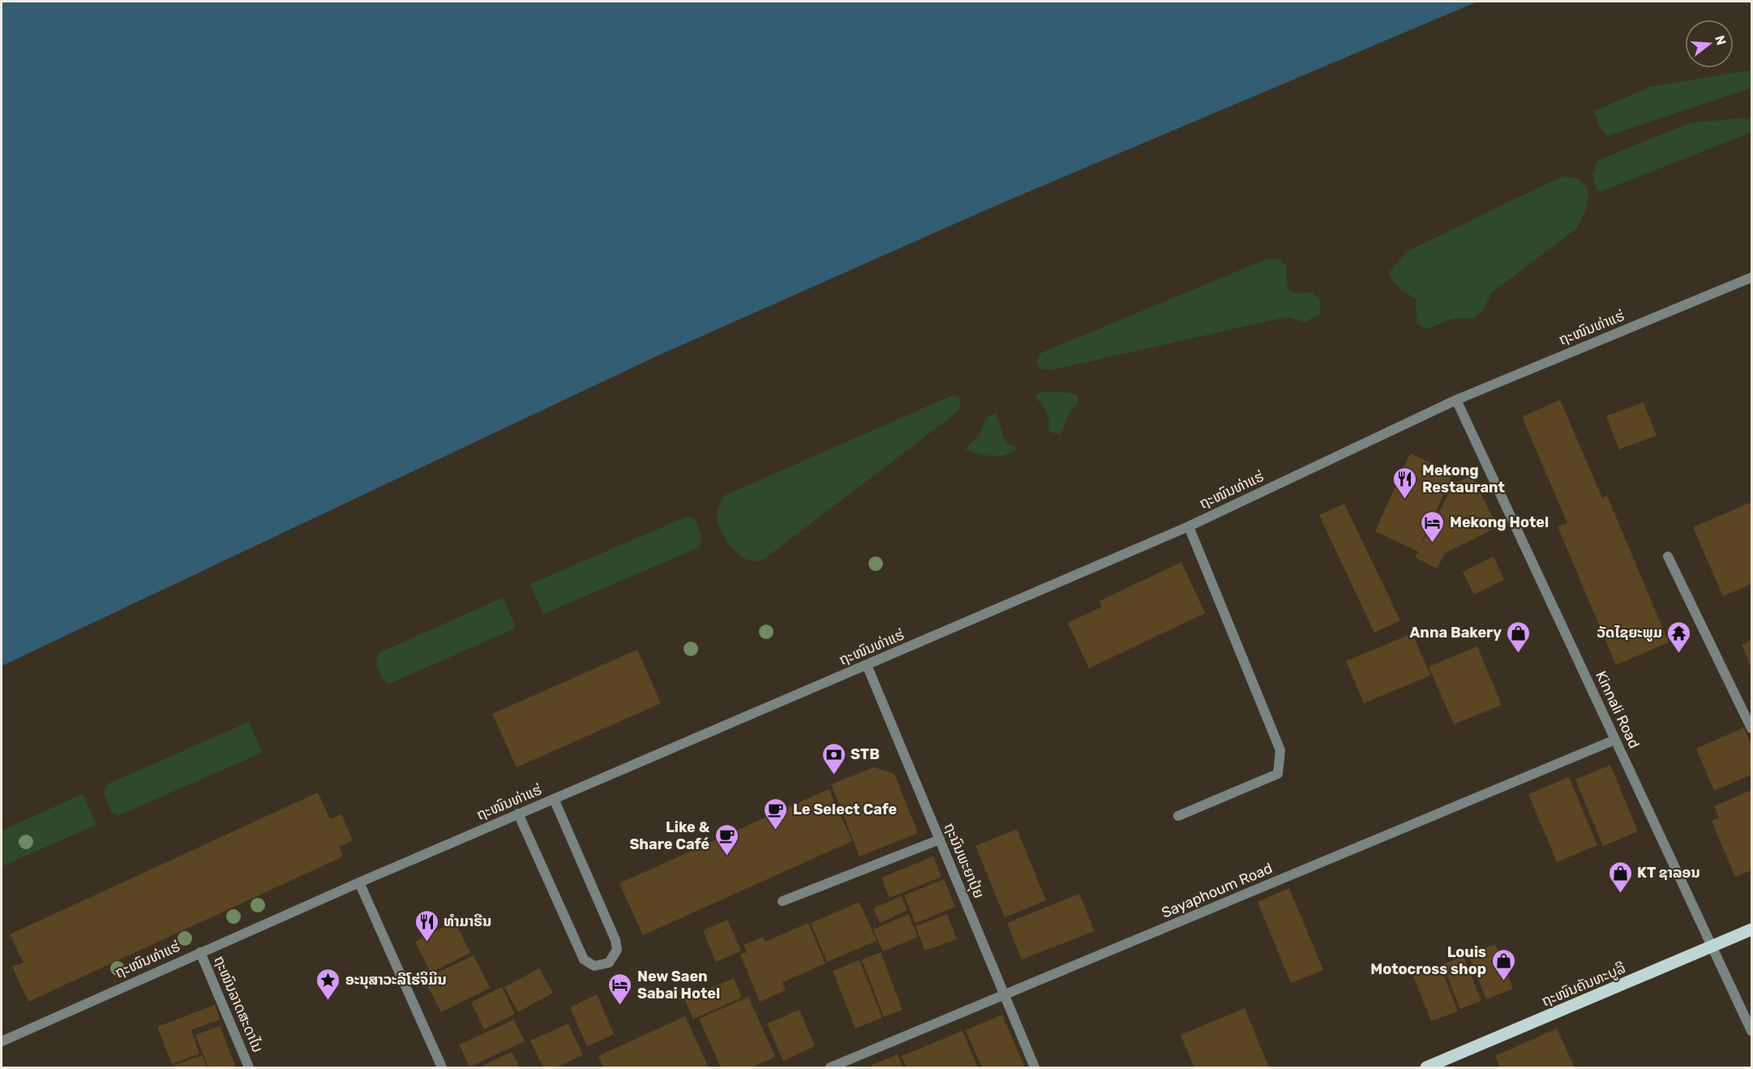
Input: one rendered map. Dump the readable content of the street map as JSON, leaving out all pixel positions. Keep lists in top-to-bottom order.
{
  "streets": {
    "main road": ["ຖະໜົນຄັນທະບູລີ"],
    "street": [
      "ຖະໜົນທ່າແຮ່",
      "Kinnali Road",
      "ຖະນົນພະຍາປຸ້ຍ",
      "Sayaphoum Road",
      "ຖະໜົນລາດສະດາໄນ"
    ]
  },
  "crossings": [
    ["ຖະໜົນທ່າແຮ່", "Kinnali Road"],
    ["ຖະໜົນທ່າແຮ່", "ຖະນົນພະຍາປຸ້ຍ"],
    ["ຖະໜົນທ່າແຮ່", "ຖະໜົນລາດສະດາໄນ"],
    ["Kinnali Road", "Sayaphoum Road"],
    ["Kinnali Road", "ຖະໜົນຄັນທະບູລີ"],
    ["ຖະນົນພະຍາປຸ້ຍ", "Sayaphoum Road"]
  ],
  "places": {
    "restaurant": ["Mekong Restaurant", "ທຳມາຣີນ"],
    "hotel": ["Mekong Hotel", "New Saen Sabai Hotel"],
    "shop": ["Anna Bakery", "KT ຊາລອນ", "Louis Motocross shop"],
    "temple": ["ວັດໄຊຍະພູມ"],
    "bank": ["STB"],
    "cafe": ["Le Select Cafe", "Like & Share Café"],
    "place": ["ອະນຸສາວະລີໂຮ່ຈິມິນ"]
  },
  "north": "right"
}
